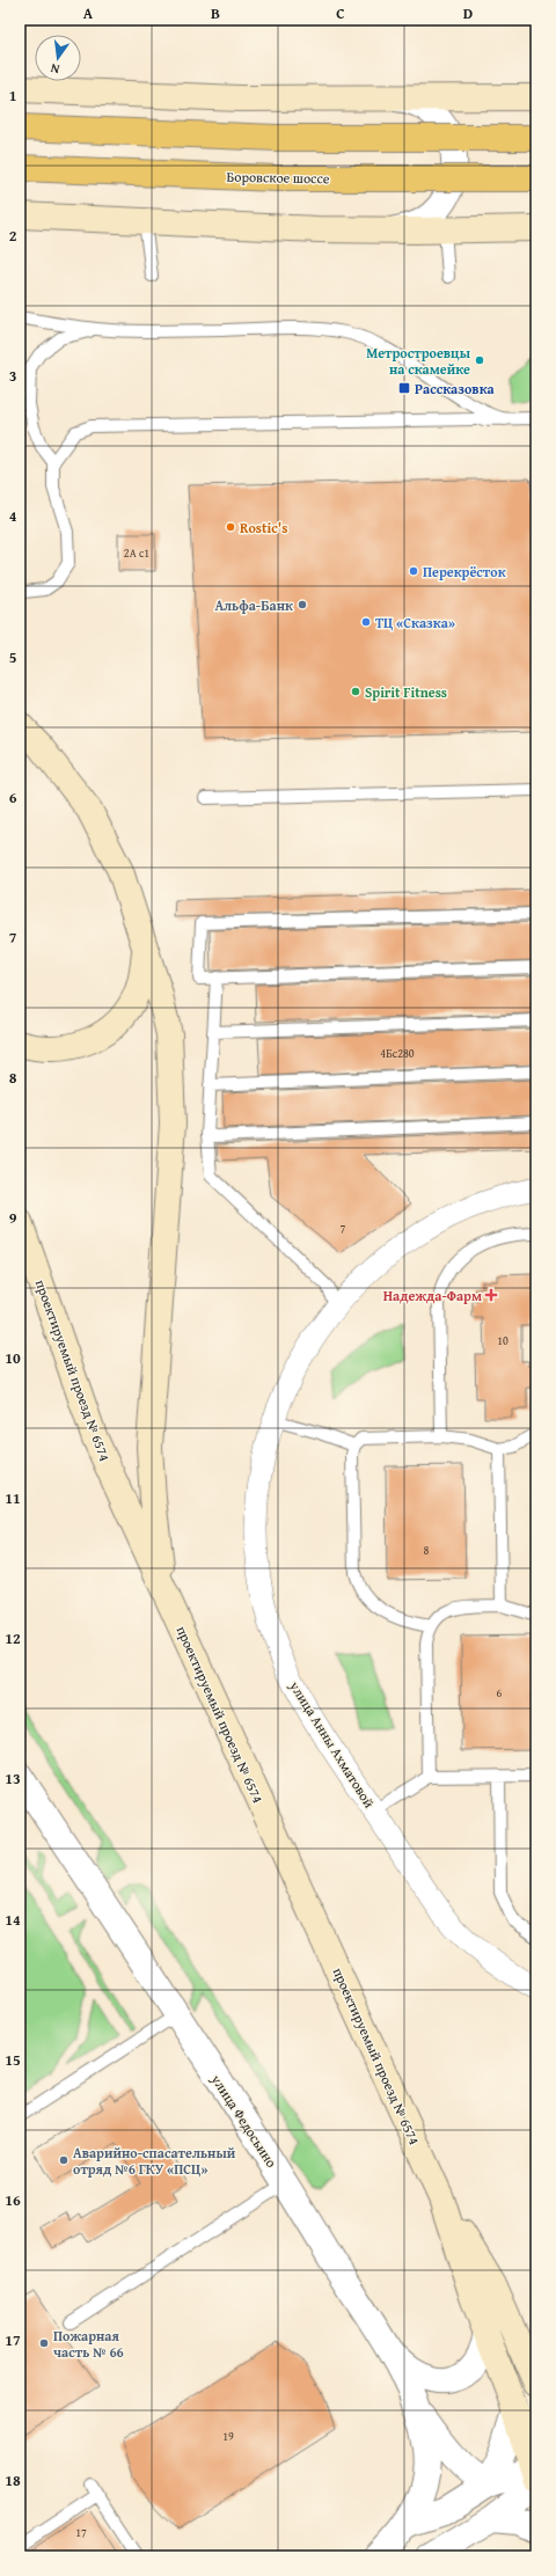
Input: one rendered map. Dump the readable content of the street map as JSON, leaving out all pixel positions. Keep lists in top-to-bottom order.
{
  "streets": {
    "main road": ["Боровское шоссе", "проектируемый проезд № 6574"],
    "street": ["улица Анны Ахматовой", "улица Федосьино"]
  },
  "places": {
    "other": [
      "Метростроевцы на скамейке",
      "Rostic's",
      "Перекрёсток",
      "Альфа-Банк",
      "ТЦ «Сказка»",
      "Spirit Fitness",
      "Аварийно-спасательный отряд №6 ГКУ «ПСЦ»",
      "Пожарная часть № 66"
    ],
    "transit": ["Рассказовка"],
    "health": ["Надежда-Фарм"]
  },
  "house_numbers": [
    "2А с1",
    "4Бс280",
    "7",
    "10",
    "8",
    "6",
    "19",
    "17"
  ],
  "north": "bottom",
  "grid": {
    "columns": [
      "A",
      "B",
      "C",
      "D"
    ],
    "rows": [
      "1",
      "2",
      "3",
      "4",
      "5",
      "6",
      "7",
      "8",
      "9",
      "10",
      "11",
      "12",
      "13",
      "14",
      "15",
      "16",
      "17",
      "18"
    ]
  }
}
